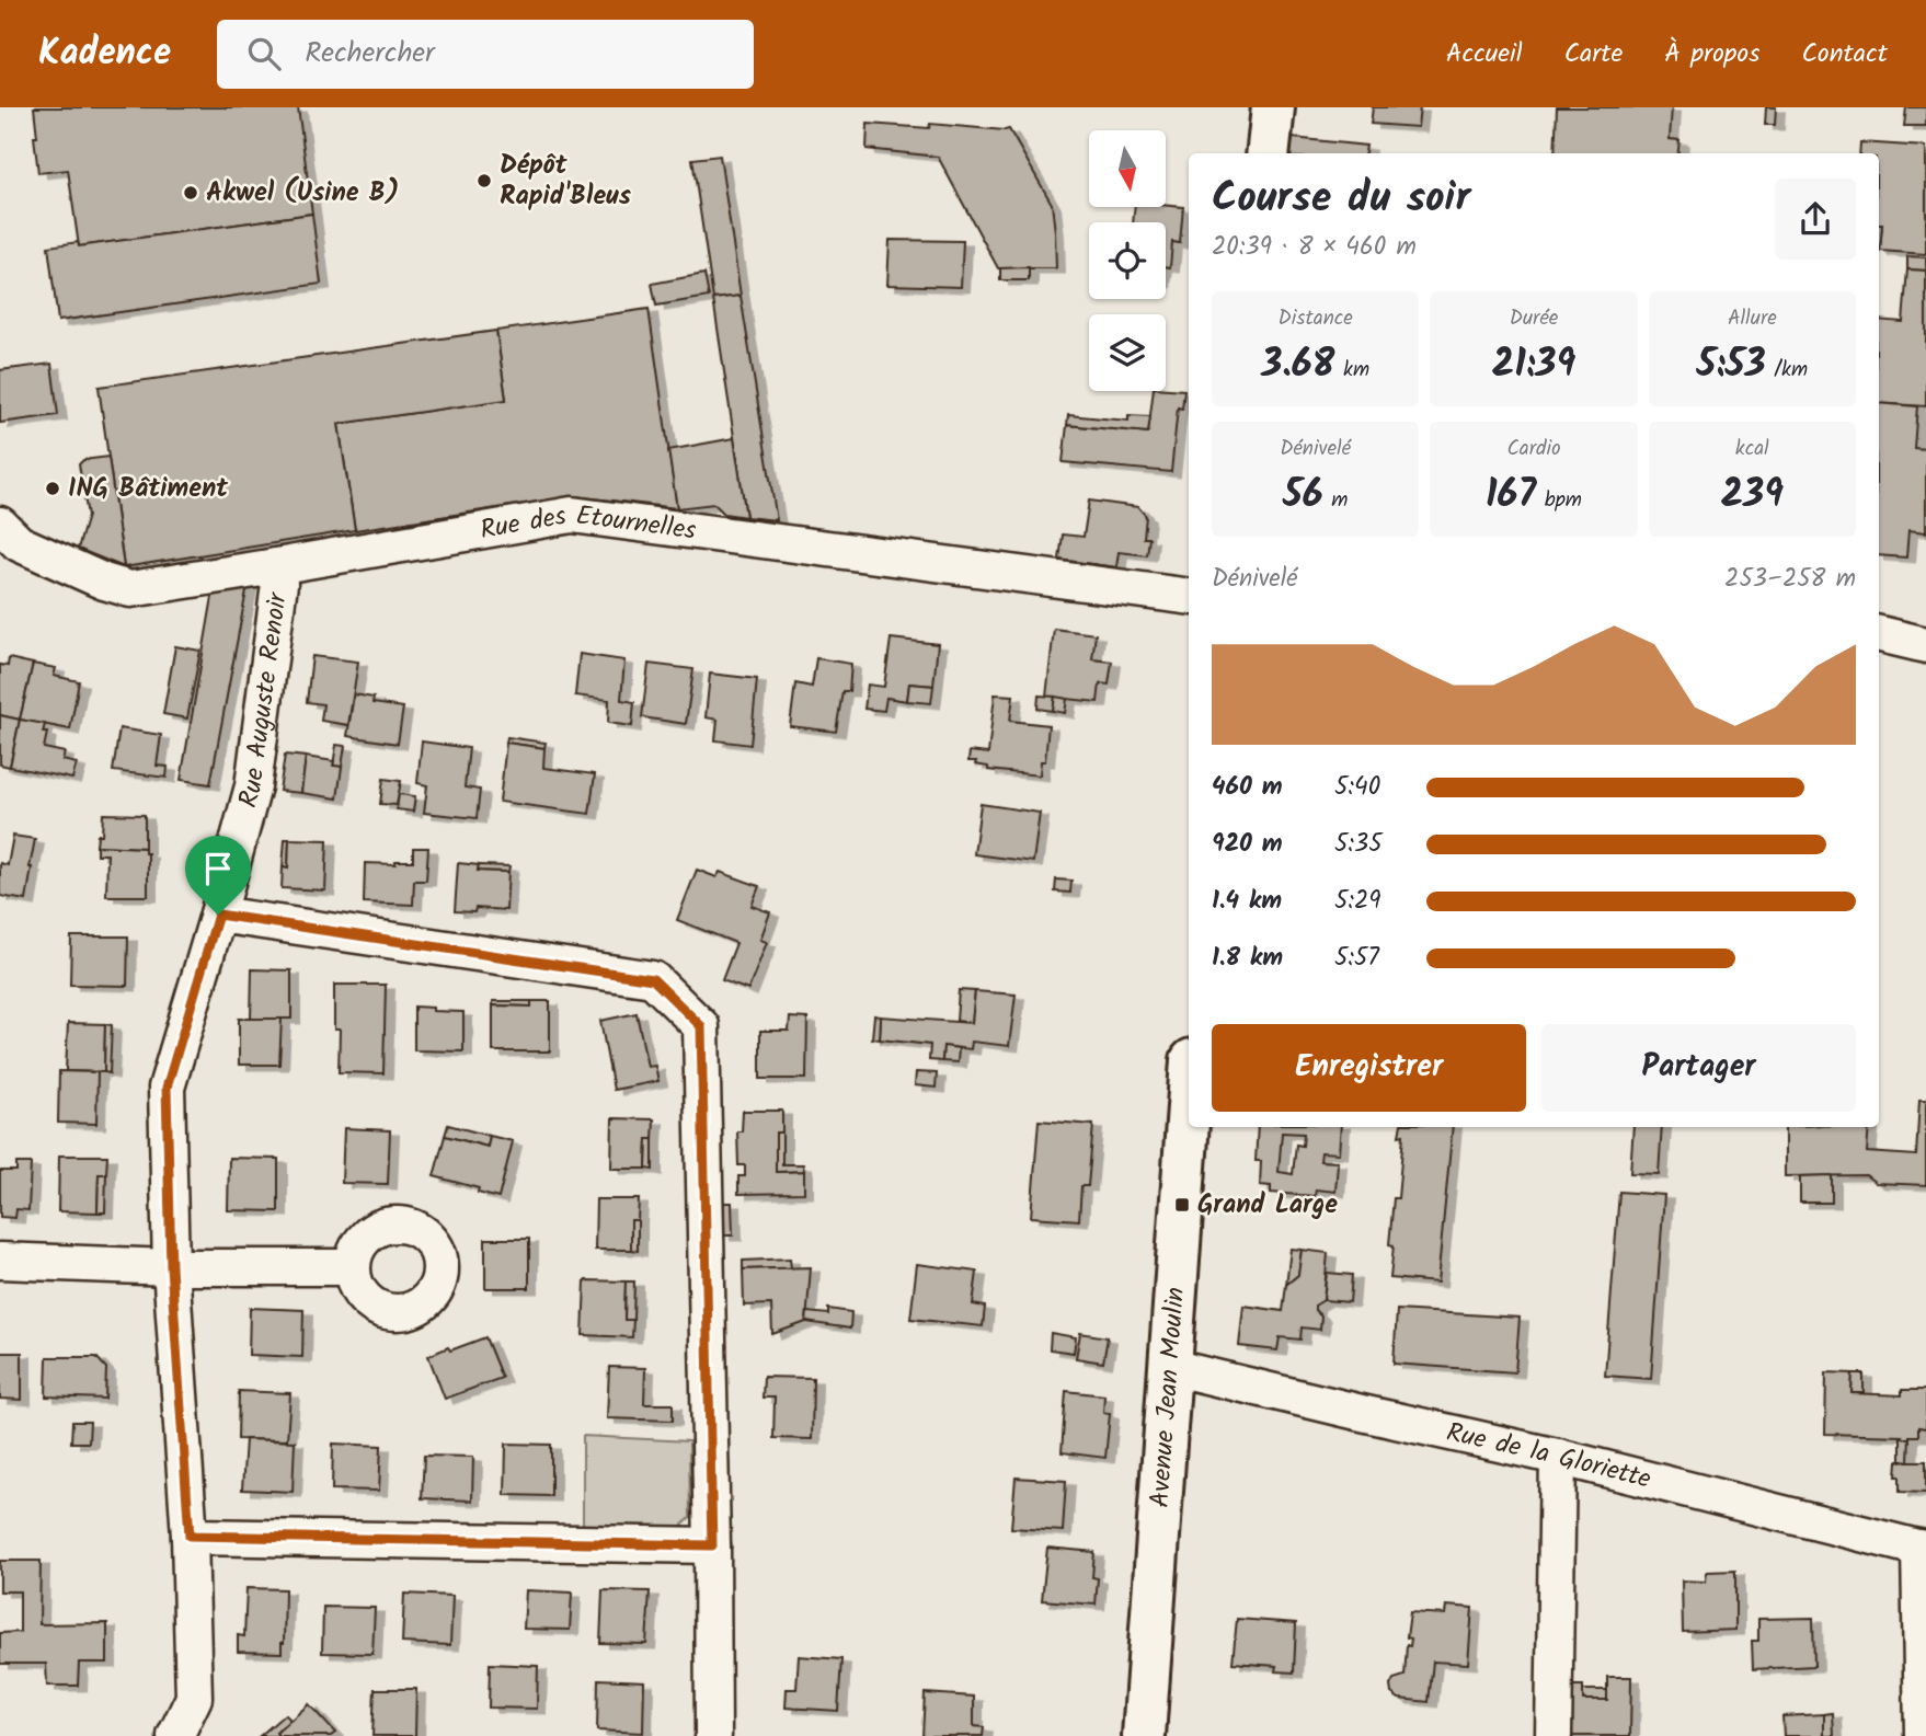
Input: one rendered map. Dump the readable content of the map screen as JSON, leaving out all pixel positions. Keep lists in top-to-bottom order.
{
  "streets": {
    "main road": ["Avenue Jean Moulin"],
    "street": ["Rue des Etournelles", "Rue Auguste Renoir", "Rue de la Gloriette"]
  },
  "crossings": [
    ["Rue des Etournelles", "Rue Auguste Renoir"],
    ["Avenue Jean Moulin", "Rue de la Gloriette"]
  ],
  "places": {
    "other": ["Dépôt Rapid'Bleus", "Akwel (Usine B)", "ING Bâtiment"],
    "transit": ["Grand Large"]
  },
  "north": "bottom",
  "page": {
    "header": "Kadence",
    "search": "Rechercher",
    "nav": [
      "Accueil",
      "Carte",
      "À propos",
      "Contact"
    ],
    "heading": ["Course du soir", "20:39 · 8 × 460 m"],
    "stats": [
      ["Distance", "3.68 km"],
      ["Durée", "21:39"],
      ["Allure", "5:53 /km"],
      ["Dénivelé", "56 m"],
      ["Cardio", "167 bpm"],
      ["kcal", "239"]
    ],
    "chart": ["Dénivelé", "253–258 m"],
    "list": [
      {
        "name": "460 m",
        "note": "5:40"
      },
      {
        "name": "920 m",
        "note": "5:35"
      },
      {
        "name": "1.4 km",
        "note": "5:29"
      },
      {
        "name": "1.8 km",
        "note": "5:57"
      }
    ],
    "buttons": ["Enregistrer", "Partager"]
  }
}
